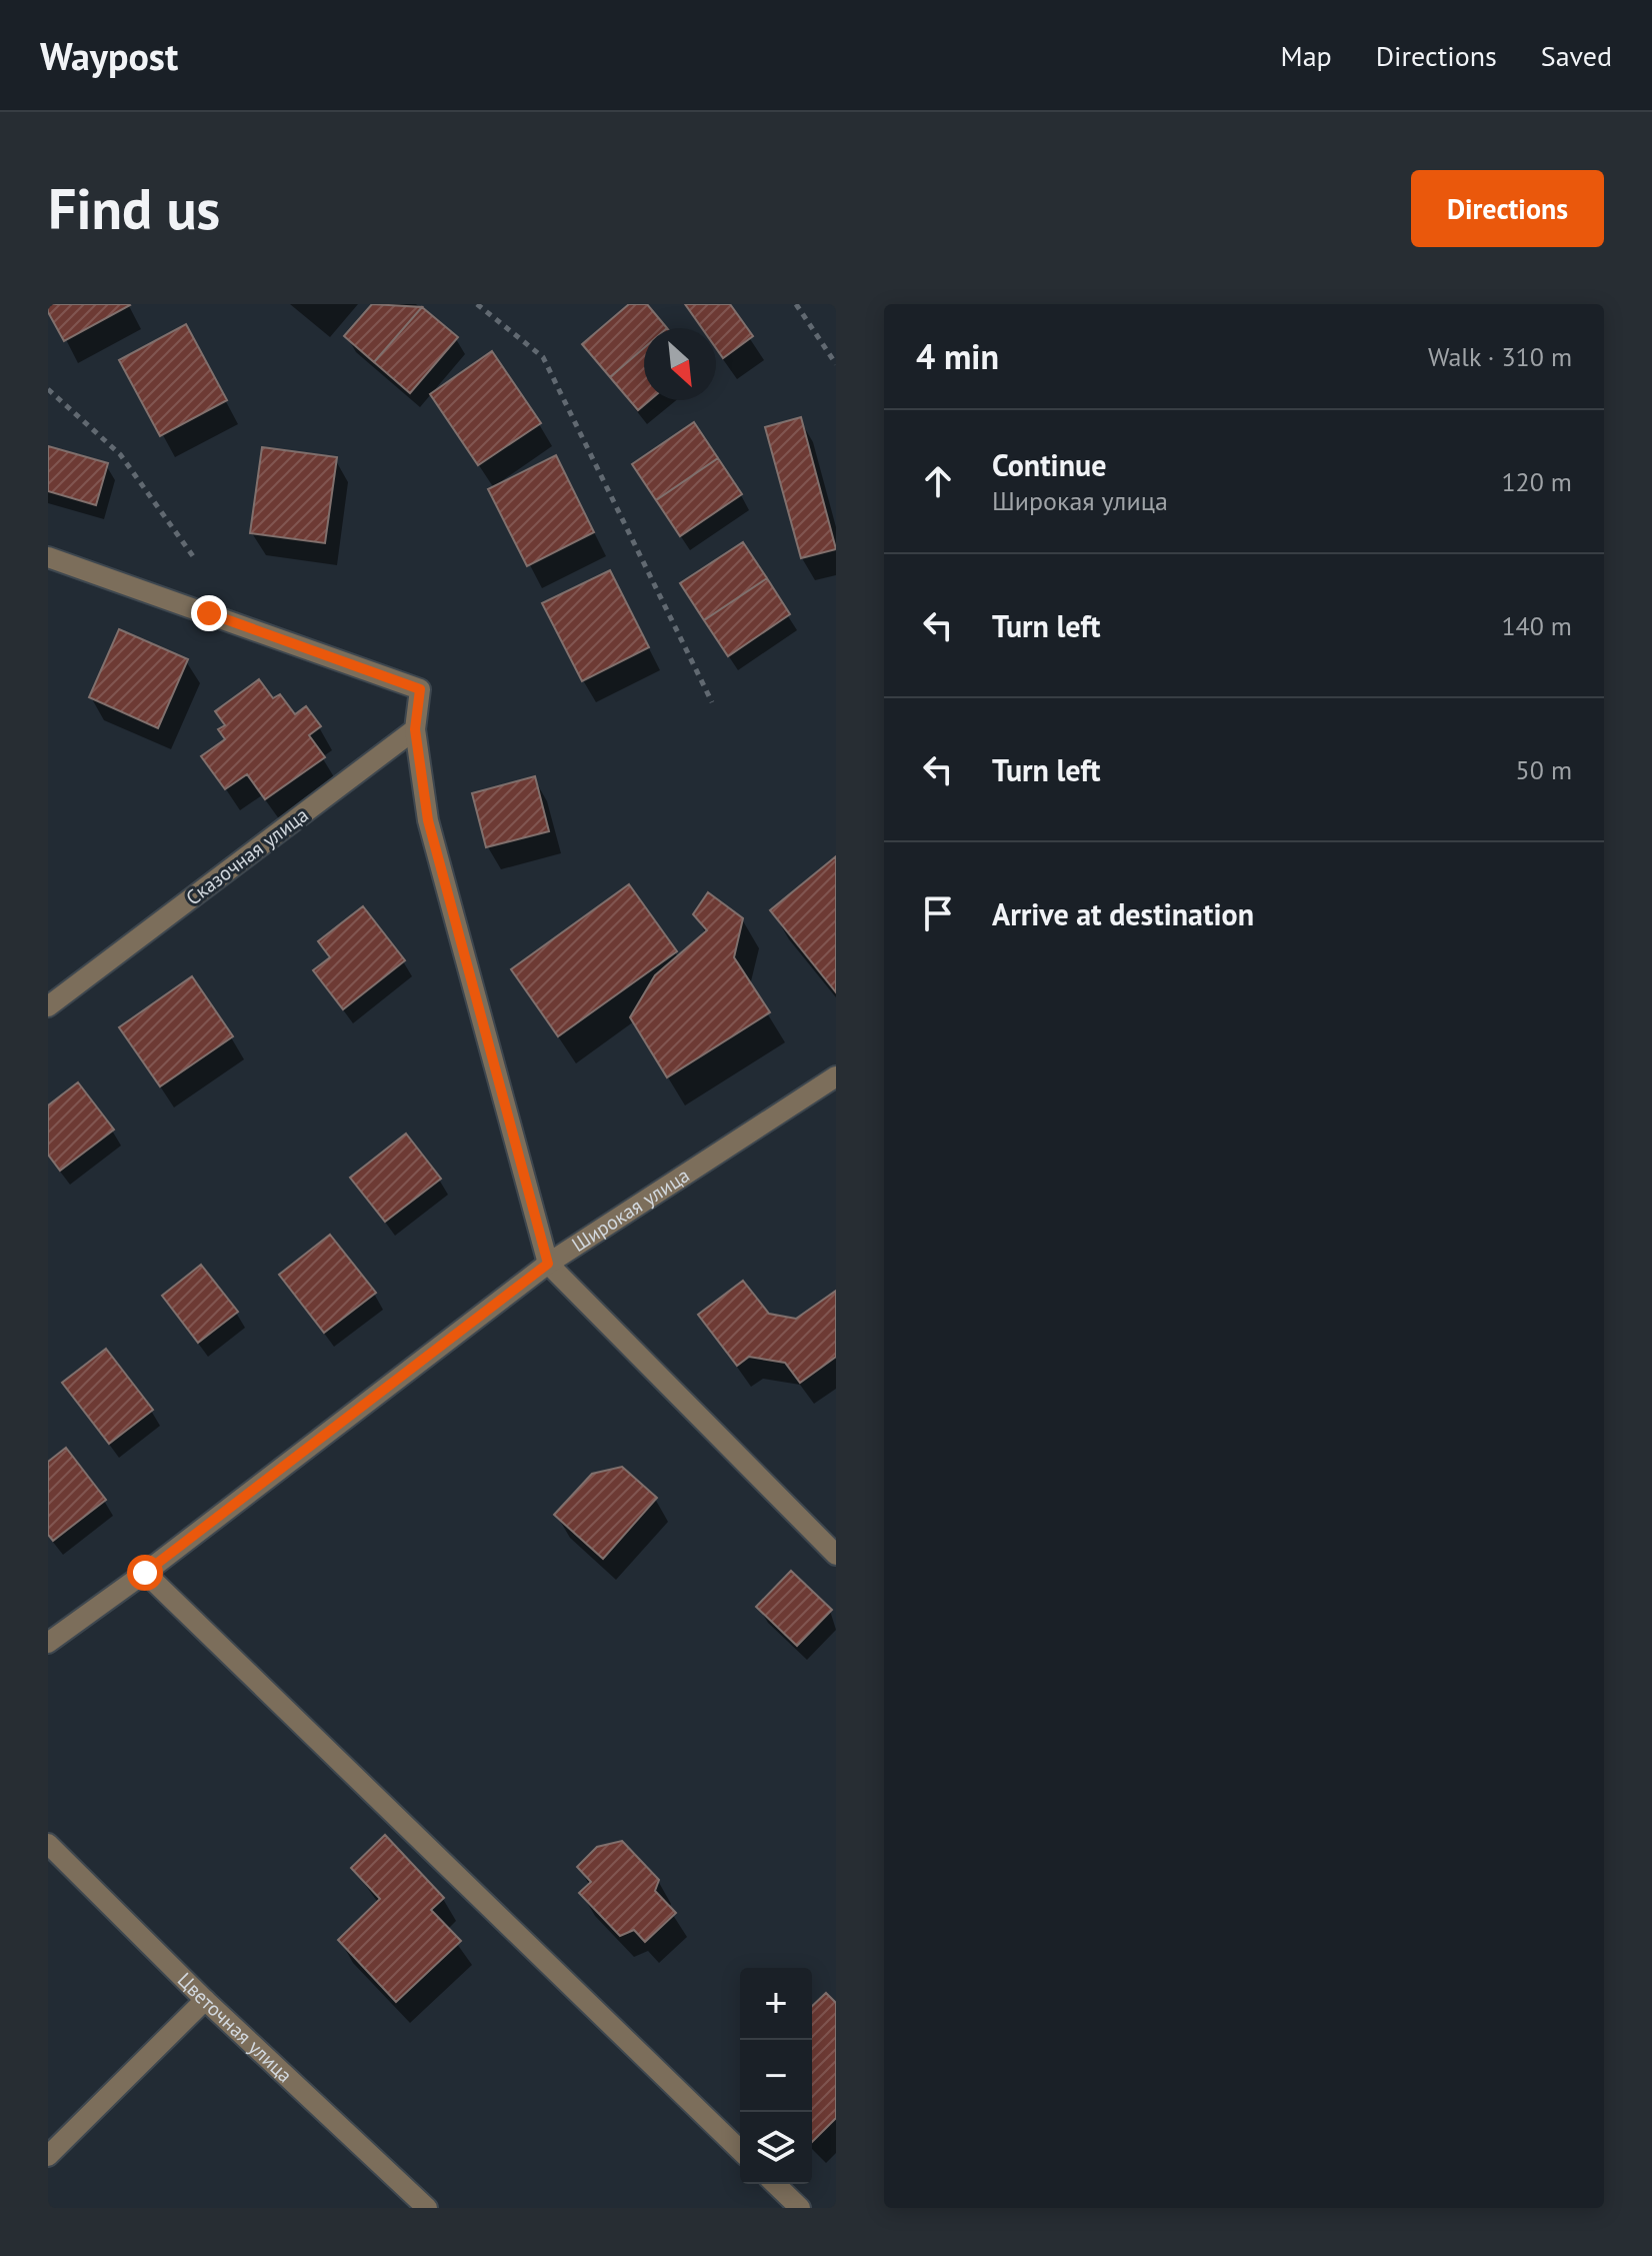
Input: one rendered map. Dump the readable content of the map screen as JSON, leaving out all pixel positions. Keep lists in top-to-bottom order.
{
  "streets": {
    "street": ["Сказочная улица", "Широкая улица", "Цветочная улица"]
  },
  "north": "bottom right",
  "page": {
    "header": "Waypost",
    "nav": ["Map", "Directions", "Saved"],
    "buttons": "Directions",
    "title": "Find us",
    "heading": ["4 min", "Walk · 310 m"],
    "list": [
      ["Continue", "Широкая улица", "120 m"],
      ["Turn left", "140 m"],
      ["Turn left", "50 m"],
      "Arrive at destination"
    ],
    "map_buttons": ["+", "−"]
  }
}
